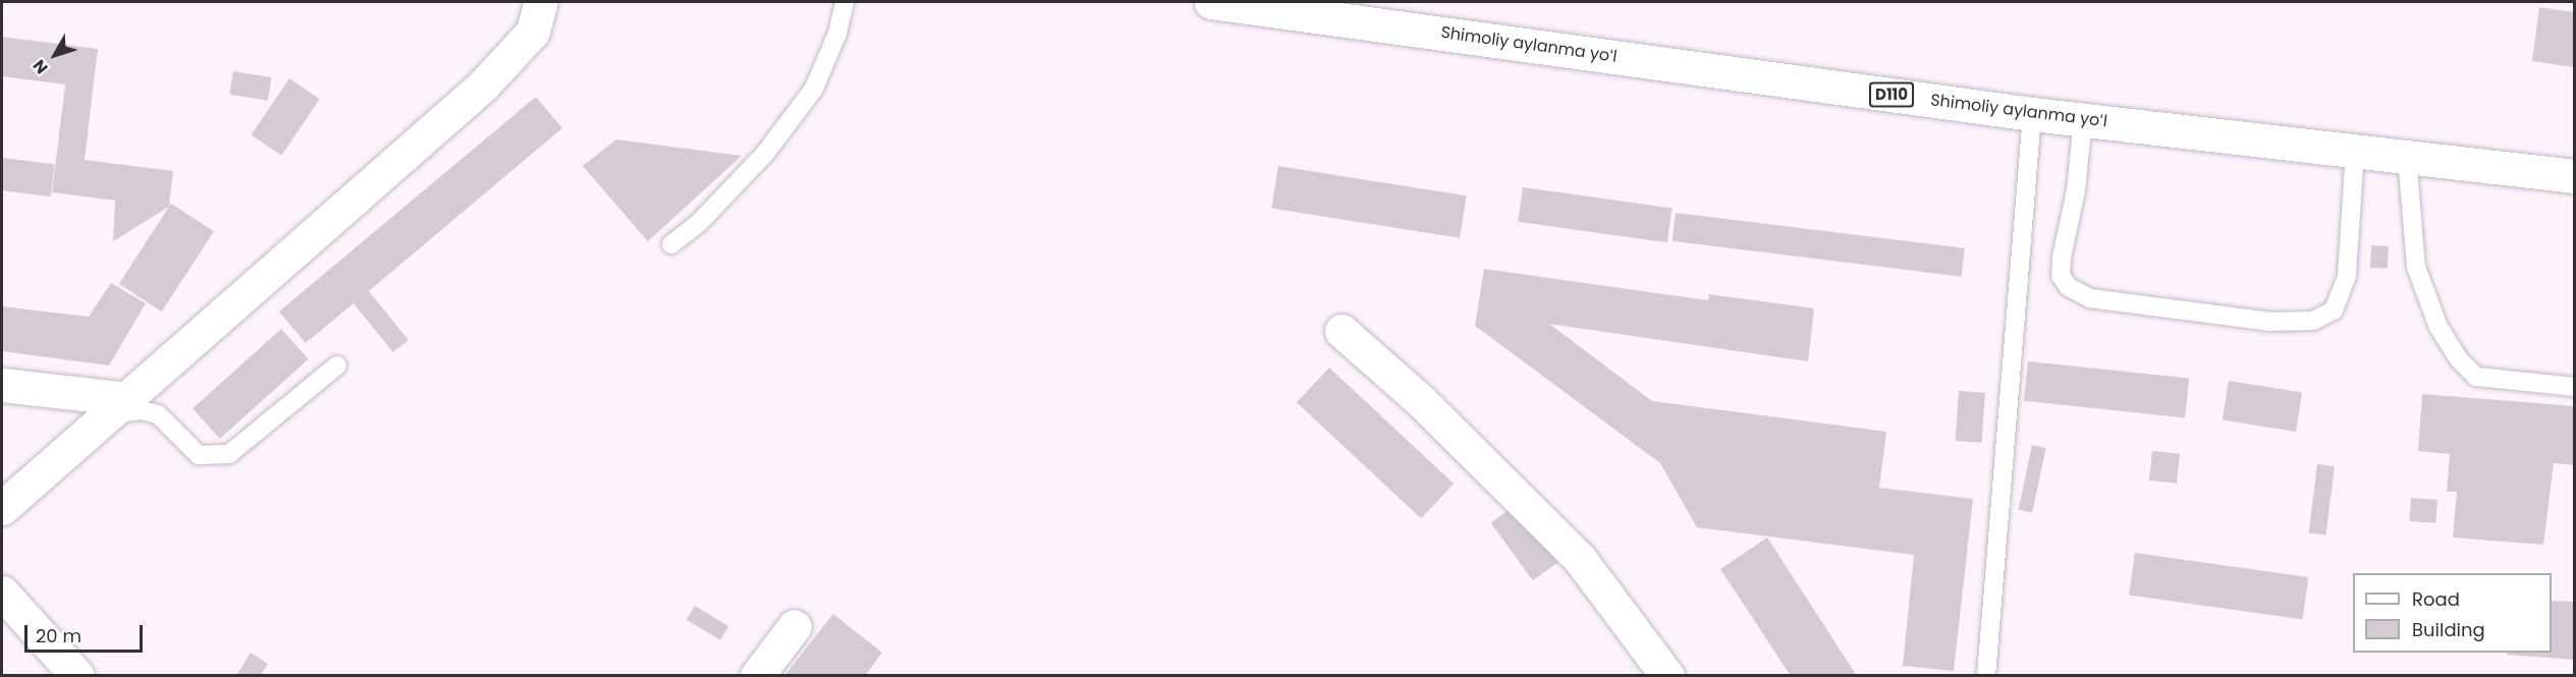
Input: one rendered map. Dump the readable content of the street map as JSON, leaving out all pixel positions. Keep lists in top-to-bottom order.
{
  "streets": {
    "street": ["Shimoliy aylanma yoʻl", "D110"]
  },
  "legend": ["Road", "Building"],
  "scale_bar": "20 m",
  "north": "bottom left"
}
